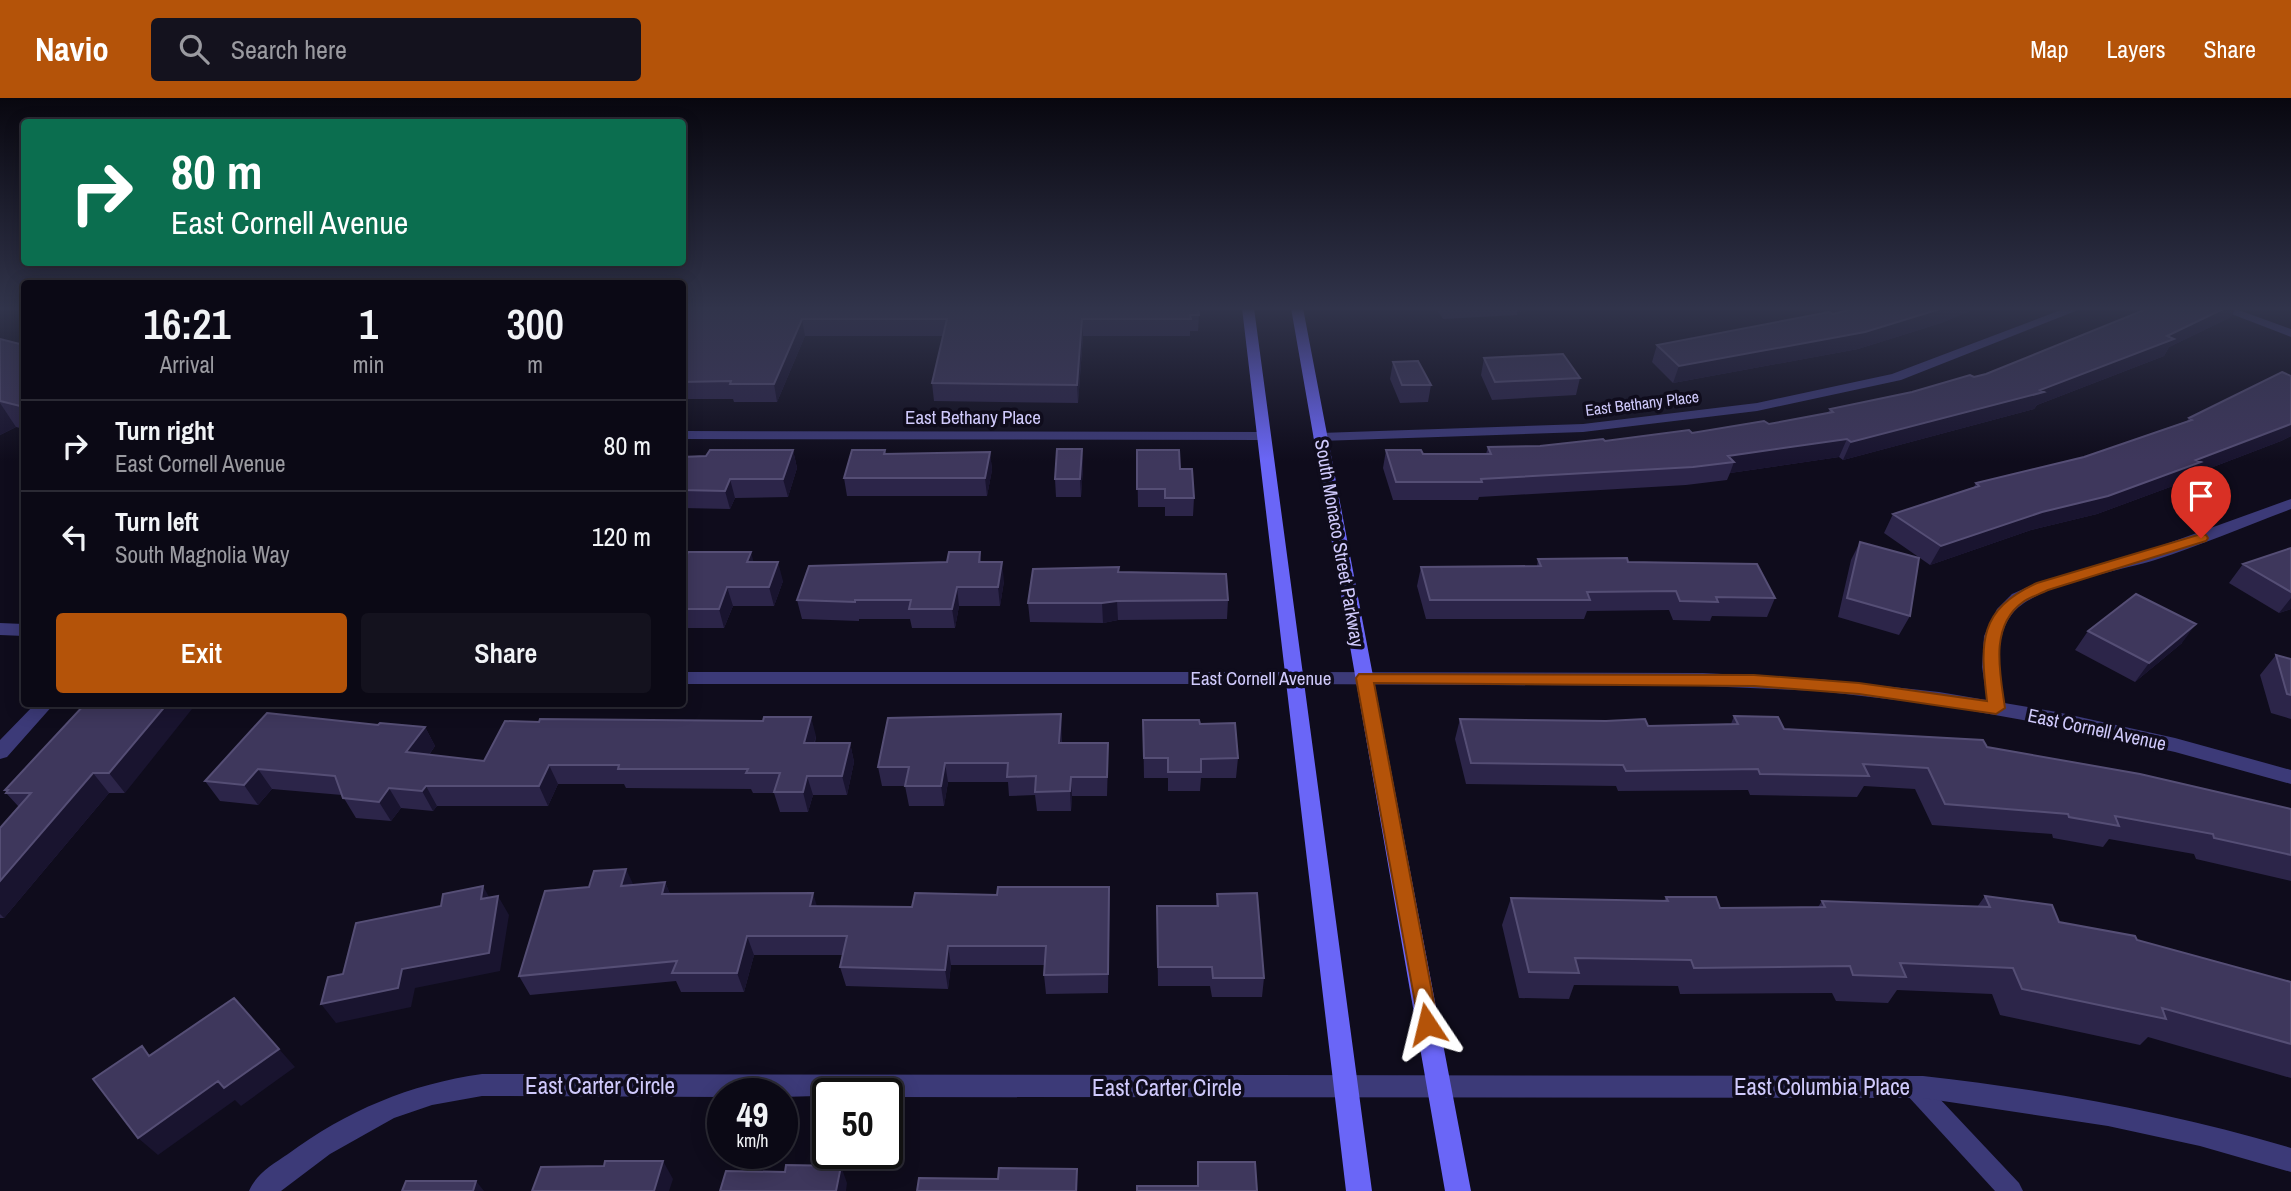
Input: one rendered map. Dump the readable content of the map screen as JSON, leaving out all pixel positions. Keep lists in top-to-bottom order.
{
  "streets": {
    "main road": ["South Monaco Street Parkway"],
    "street": [
      "East Bethany Place",
      "East Cornell Avenue",
      "East Carter Circle",
      "East Columbia Place"
    ]
  },
  "crossings": [
    ["East Bethany Place", "South Monaco Street Parkway"],
    ["South Monaco Street Parkway", "East Cornell Avenue"],
    ["South Monaco Street Parkway", "East Columbia Place"],
    ["East Carter Circle", "East Columbia Place"]
  ],
  "page": {
    "header": "Navio",
    "search": "Search here",
    "nav": ["Map", "Layers", "Share"],
    "turn": ["80 m", "East Cornell Avenue"],
    "eta": [
      "16:21",
      "Arrival",
      "1",
      "min",
      "300",
      "m"
    ],
    "list": [
      {
        "name": "Turn right",
        "note": "East Cornell Avenue",
        "value": "80 m"
      },
      {
        "name": "Turn left",
        "note": "South Magnolia Way",
        "value": "120 m"
      }
    ],
    "buttons": ["Exit", "Share"],
    "speed": "49 km/h",
    "limit": "50"
  }
}
